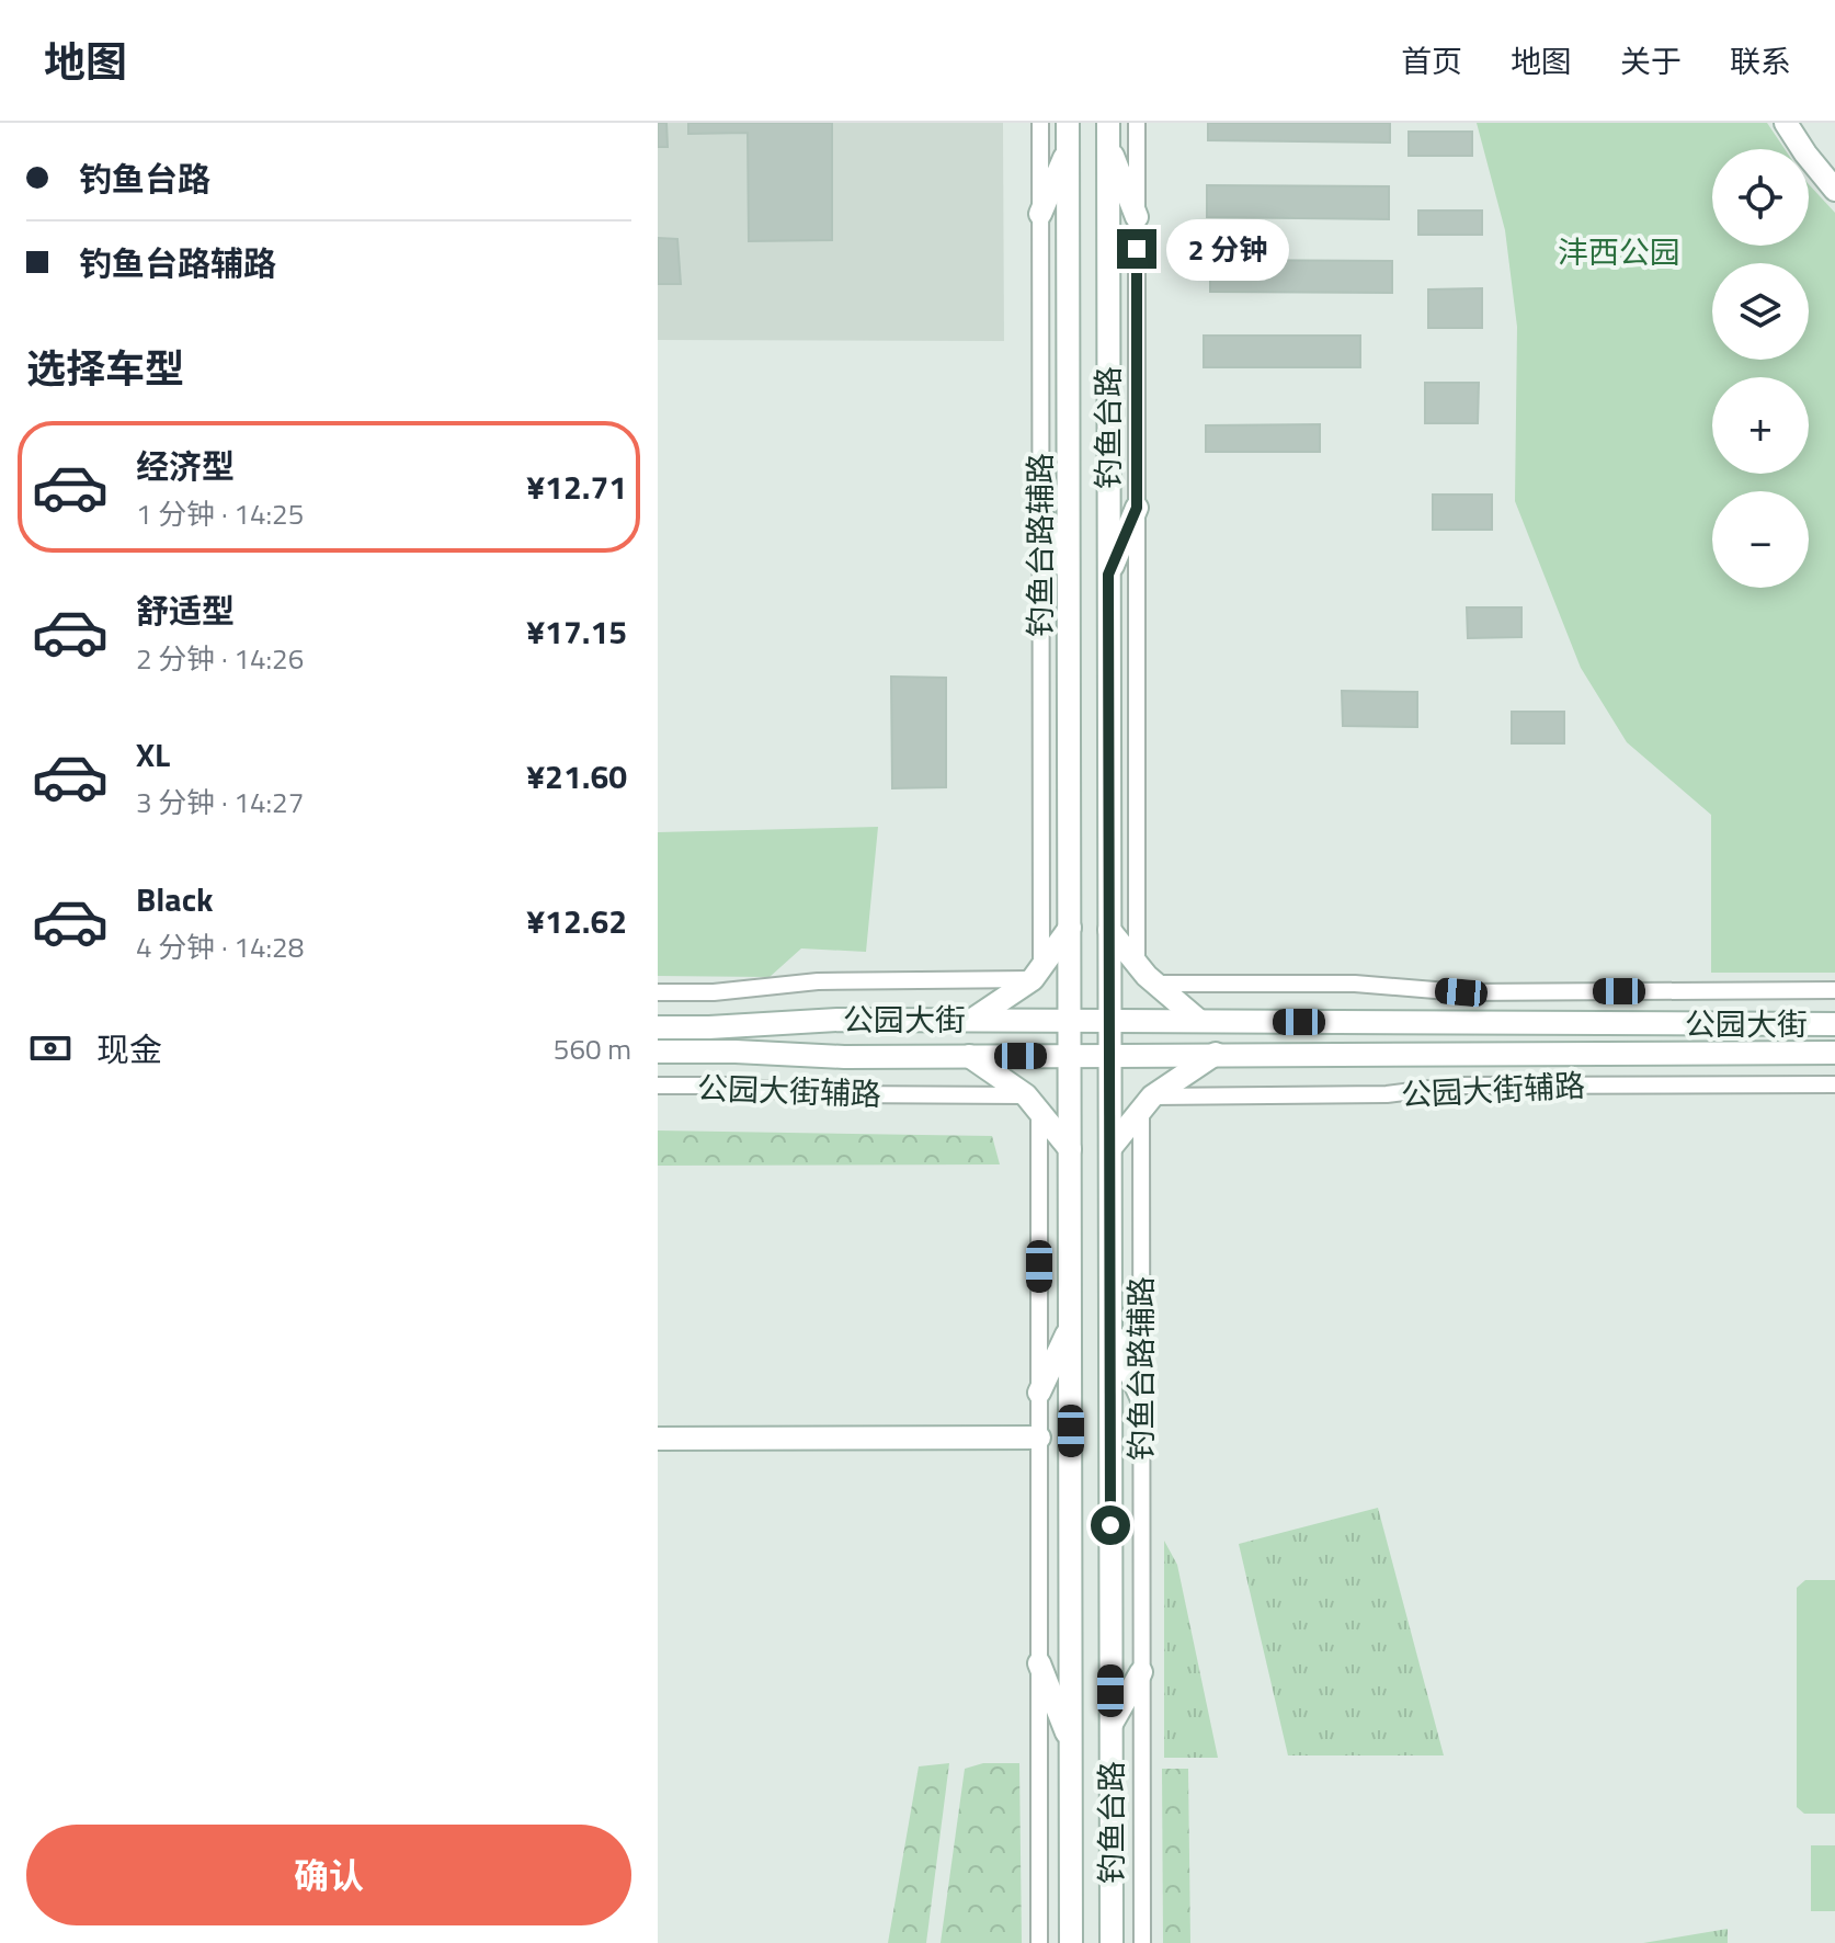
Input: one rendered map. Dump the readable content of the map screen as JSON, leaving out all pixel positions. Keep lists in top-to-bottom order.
{
  "streets": {
    "main road": ["钓鱼台路", "公园大街"],
    "street": ["钓鱼台路辅路", "公园大街辅路"]
  },
  "crossings": [
    ["钓鱼台路", "公园大街"],
    ["钓鱼台路辅路", "公园大街辅路"]
  ],
  "parks": ["沣西公园"],
  "page": {
    "header": "地图",
    "nav": [
      "首页",
      "地图",
      "关于",
      "联系"
    ],
    "banner": ["钓鱼台路", "钓鱼台路辅路"],
    "map_buttons": ["+", "−"],
    "bubble": "2 分钟",
    "heading": "选择车型",
    "list": [
      {
        "name": "经济型",
        "note": "1 分钟 · 14:25",
        "value": "¥12.71"
      },
      {
        "name": "舒适型",
        "note": "2 分钟 · 14:26",
        "value": "¥17.15"
      },
      {
        "name": "XL",
        "note": "3 分钟 · 14:27",
        "value": "¥21.60"
      },
      {
        "name": "Black",
        "note": "4 分钟 · 14:28",
        "value": "¥12.62"
      }
    ],
    "pay": ["现金", "560 m"],
    "buttons": "确认"
  }
}
